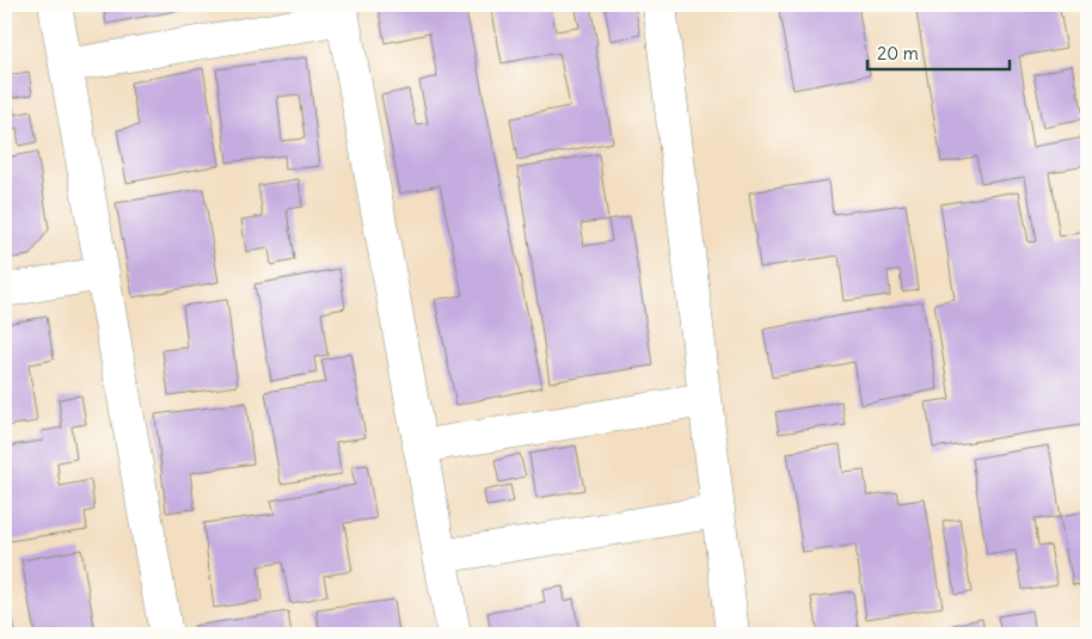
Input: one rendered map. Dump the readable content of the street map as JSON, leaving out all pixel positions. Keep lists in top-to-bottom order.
{
  "scale_bar": "20 m"
}
